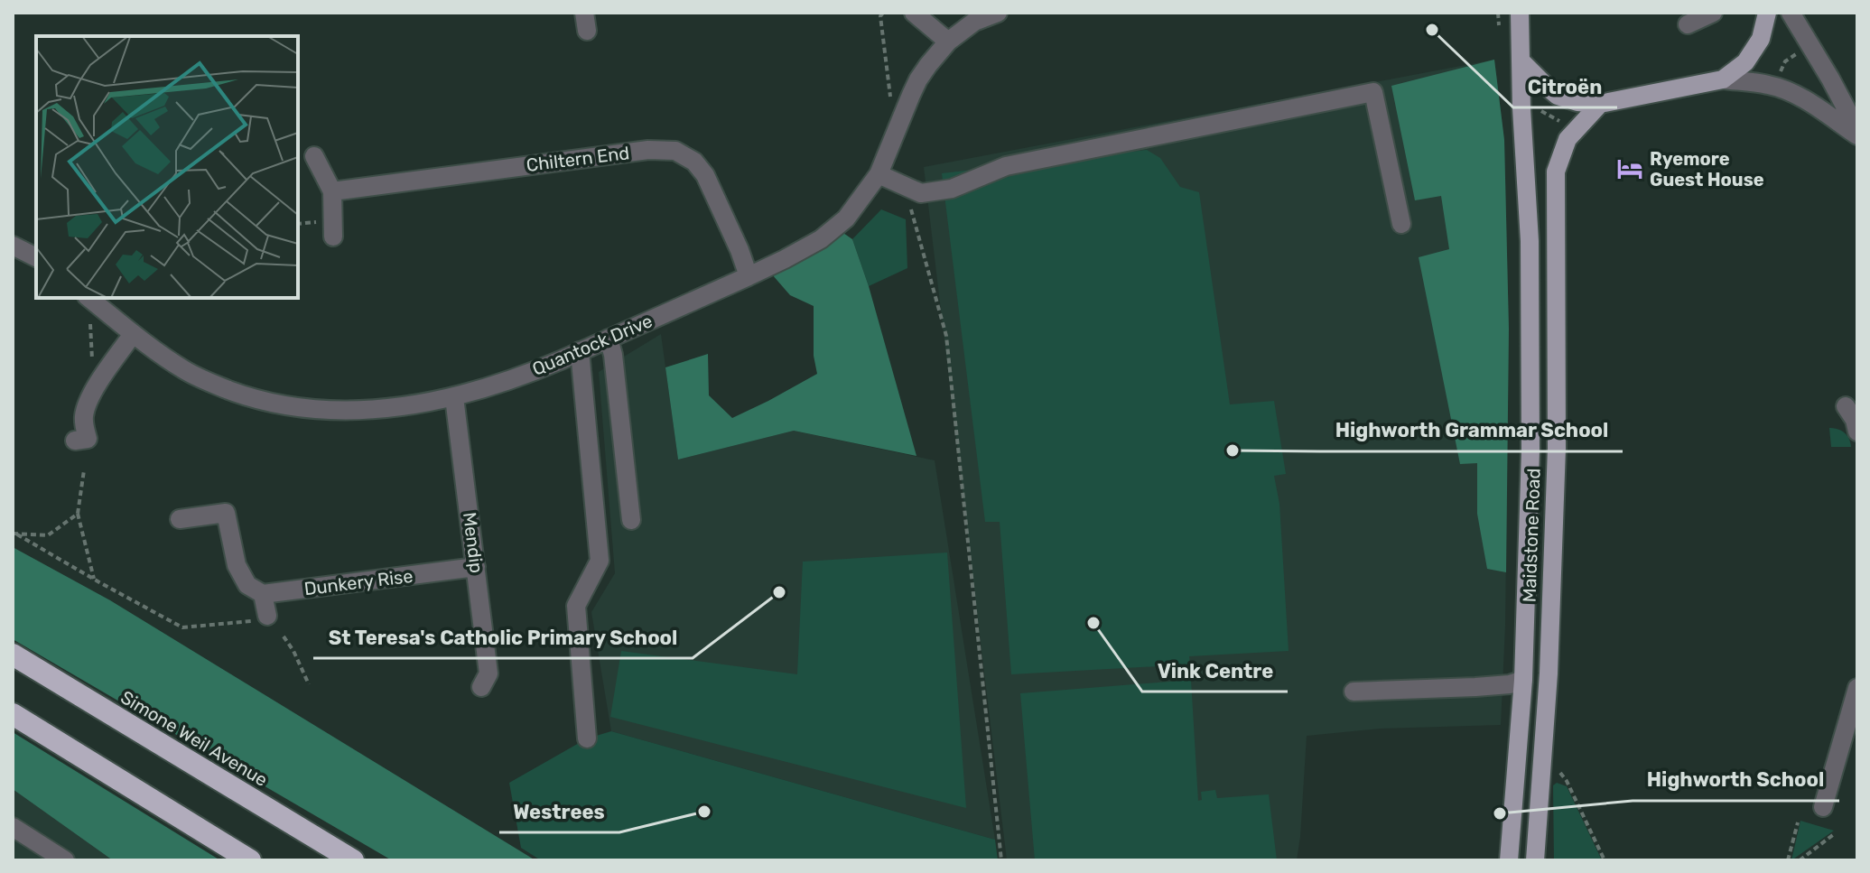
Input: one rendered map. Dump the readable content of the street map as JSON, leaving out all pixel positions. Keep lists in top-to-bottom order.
{
  "streets": {
    "highway": ["Simone Weil Avenue"],
    "main road": ["Maidstone Road"],
    "street": [
      "Chiltern End",
      "Quantock Drive",
      "Mendip",
      "Dunkery Rise"
    ]
  },
  "crossings": [
    ["Chiltern End", "Quantock Drive"],
    ["Quantock Drive", "Mendip"],
    ["Mendip", "Dunkery Rise"]
  ],
  "places": {
    "other": [
      "Citroën",
      "Highworth Grammar School",
      "St Teresa's Catholic Primary School",
      "Vink Centre",
      "Westrees",
      "Highworth School"
    ],
    "hotel": ["Ryemore Guest House"]
  }
}
